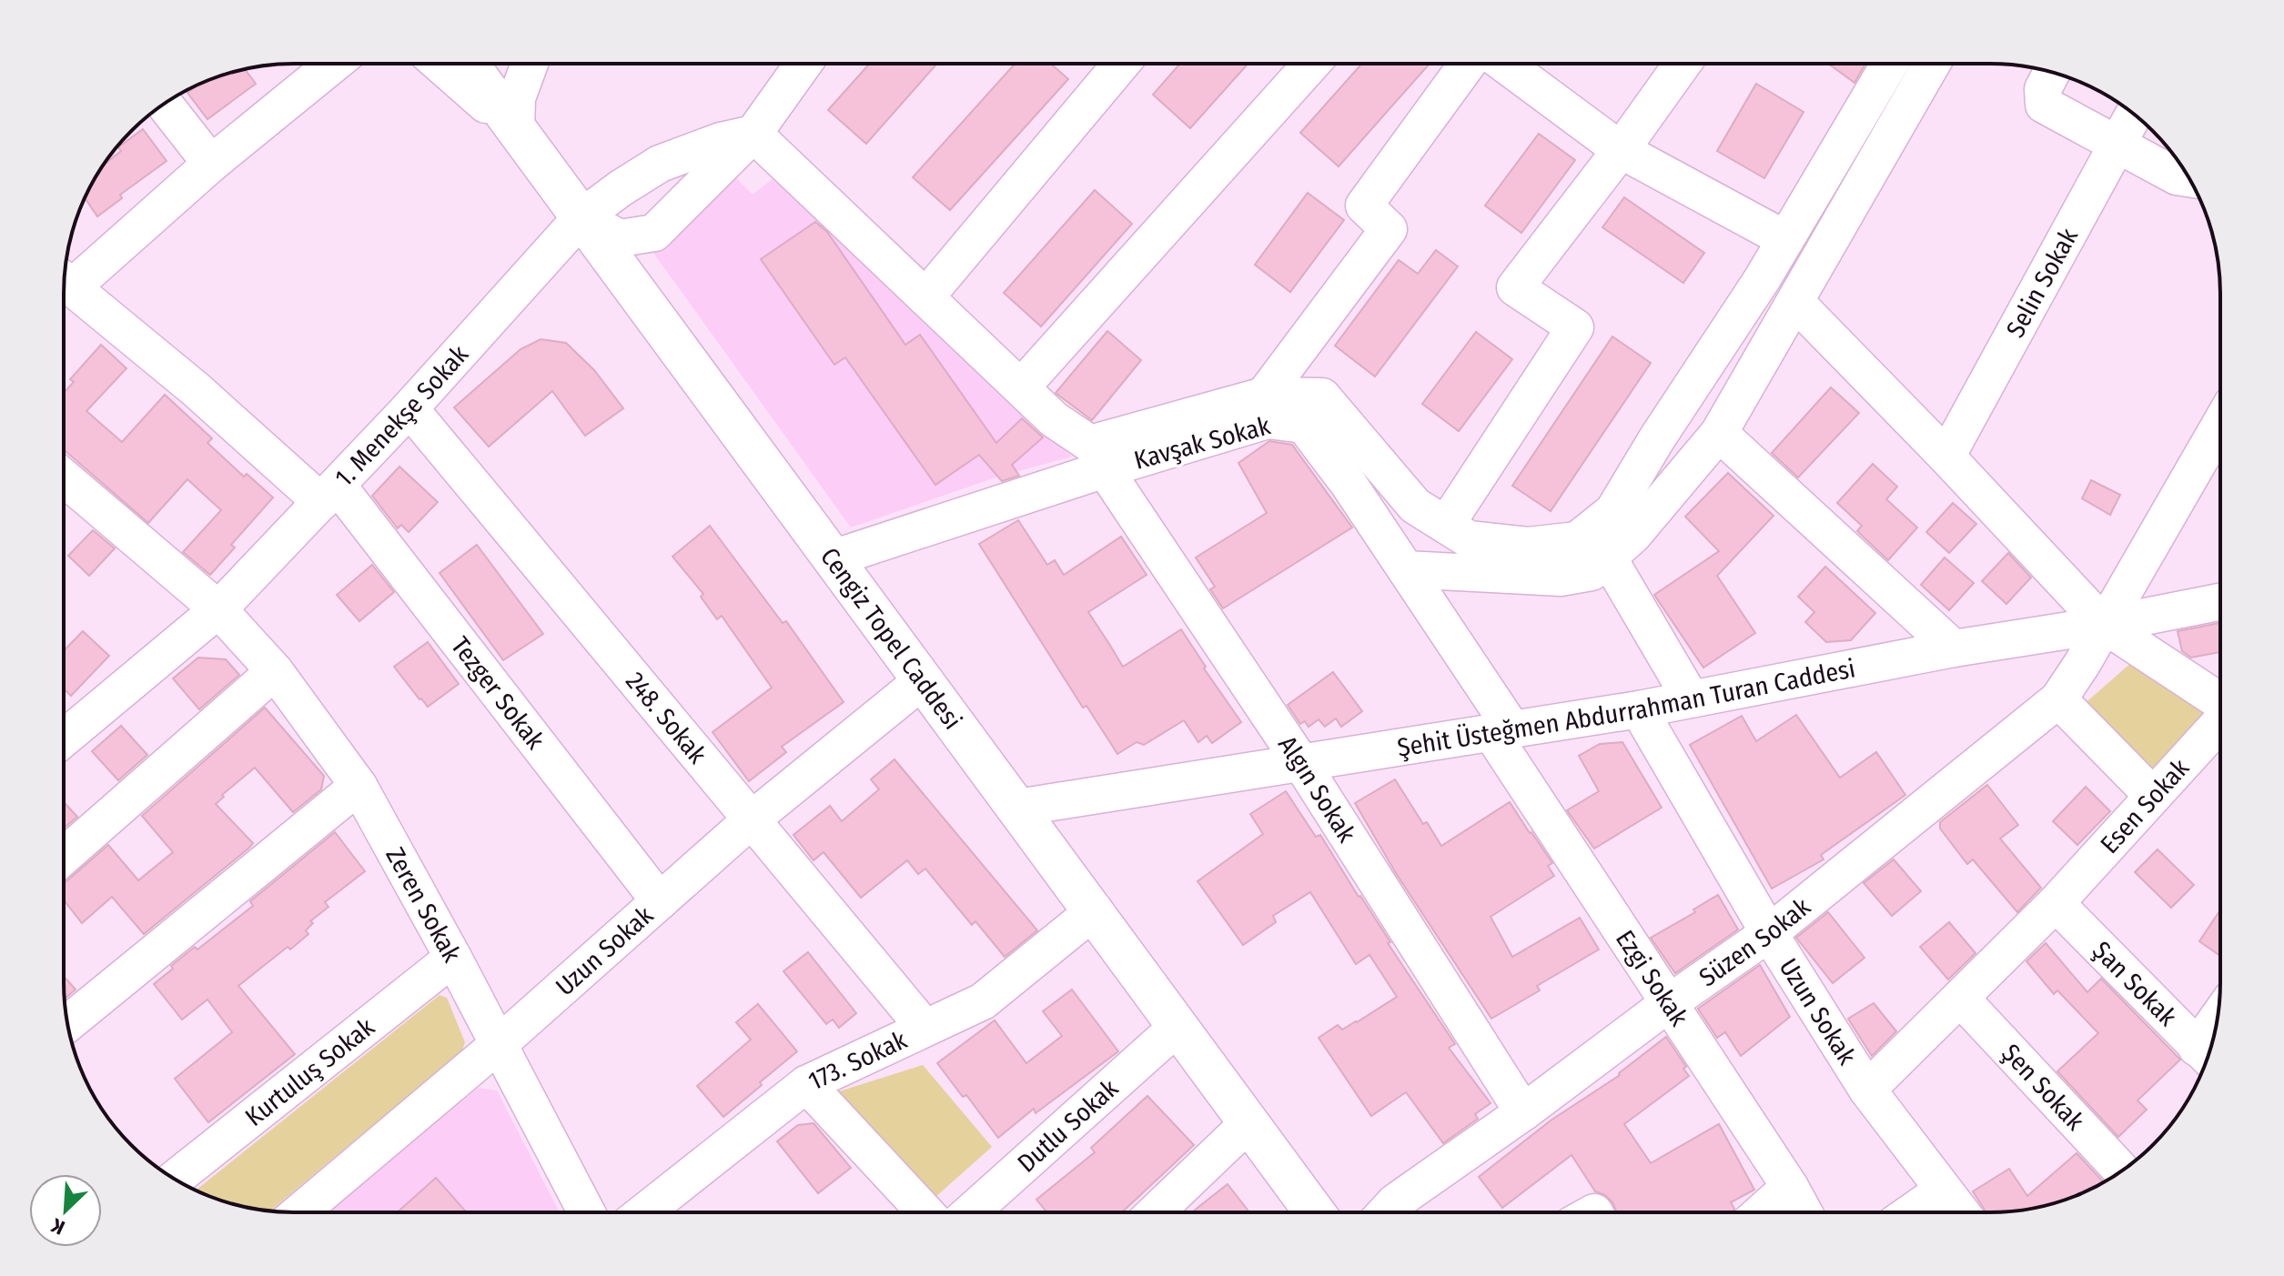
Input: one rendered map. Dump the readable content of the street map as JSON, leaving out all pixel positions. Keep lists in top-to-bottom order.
{
  "streets": {
    "main road": ["Cengiz Topel Caddesi"],
    "street": [
      "Selin Sokak",
      "1. Menekşe Sokak",
      "Kavşak Sokak",
      "Tezger Sokak",
      "Şehit Üsteğmen Abdurrahman Turan Caddesi",
      "248. Sokak",
      "Algın Sokak",
      "Esen Sokak",
      "Zeren Sokak",
      "Süzen Sokak",
      "Uzun Sokak",
      "Ezgi Sokak",
      "Şan Sokak",
      "173. Sokak",
      "Kurtuluş Sokak",
      "Şen Sokak",
      "Dutlu Sokak"
    ]
  },
  "crossings": [
    ["1. Menekşe Sokak", "Cengiz Topel Caddesi"],
    ["1. Menekşe Sokak", "Tezger Sokak"],
    ["1. Menekşe Sokak", "248. Sokak"],
    ["1. Menekşe Sokak", "Zeren Sokak"],
    ["Kavşak Sokak", "Cengiz Topel Caddesi"],
    ["Kavşak Sokak", "Şehit Üsteğmen Abdurrahman Turan Caddesi"],
    ["Kavşak Sokak", "Algın Sokak"],
    ["Kavşak Sokak", "Ezgi Sokak"],
    ["Cengiz Topel Caddesi", "Şehit Üsteğmen Abdurrahman Turan Caddesi"],
    ["Cengiz Topel Caddesi", "Uzun Sokak"],
    ["Cengiz Topel Caddesi", "173. Sokak"],
    ["Cengiz Topel Caddesi", "Dutlu Sokak"],
    ["Tezger Sokak", "Uzun Sokak"],
    ["Şehit Üsteğmen Abdurrahman Turan Caddesi", "Algın Sokak"],
    ["Şehit Üsteğmen Abdurrahman Turan Caddesi", "Süzen Sokak"],
    ["Şehit Üsteğmen Abdurrahman Turan Caddesi", "Uzun Sokak"],
    ["Şehit Üsteğmen Abdurrahman Turan Caddesi", "Ezgi Sokak"],
    ["248. Sokak", "Uzun Sokak"],
    ["248. Sokak", "173. Sokak"],
    ["Algın Sokak", "Süzen Sokak"],
    ["Esen Sokak", "Uzun Sokak"],
    ["Esen Sokak", "Şan Sokak"],
    ["Esen Sokak", "Şen Sokak"],
    ["Zeren Sokak", "Uzun Sokak"],
    ["Zeren Sokak", "Kurtuluş Sokak"],
    ["Süzen Sokak", "Uzun Sokak"],
    ["Süzen Sokak", "Ezgi Sokak"]
  ],
  "north": "bottom left"
}
